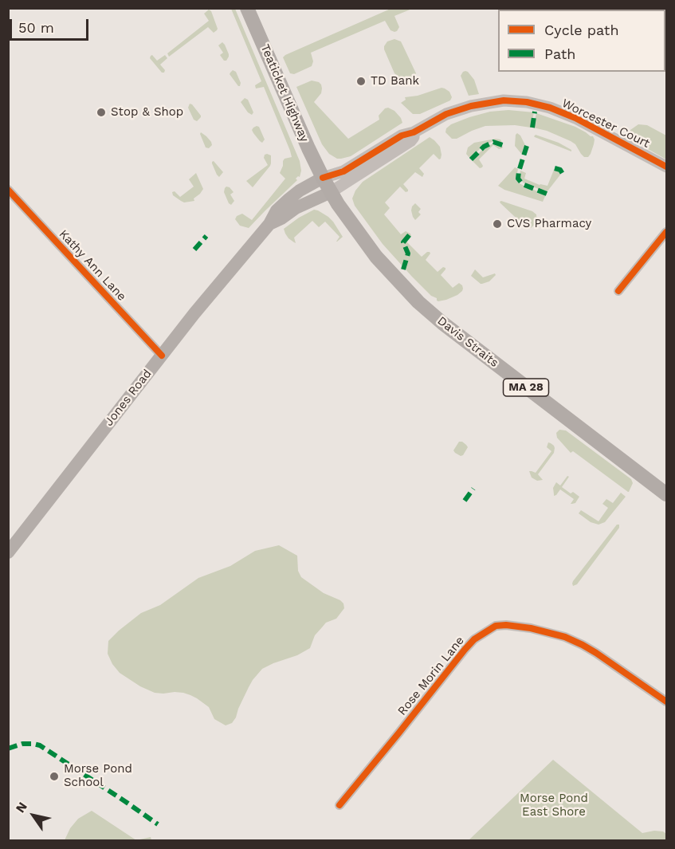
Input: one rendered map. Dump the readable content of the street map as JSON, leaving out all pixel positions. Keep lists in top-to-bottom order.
{
  "streets": {
    "main road": [
      "Teaticket Highway",
      "Davis Straits",
      "MA 28",
      "Jones Road"
    ],
    "street": ["Worcester Court", "Kathy Ann Lane", "Rose Morin Lane"]
  },
  "crossings": [
    ["Teaticket Highway", "Worcester Court"],
    ["Teaticket Highway", "Davis Straits"],
    ["Teaticket Highway", "Jones Road"],
    ["Worcester Court", "Davis Straits"],
    ["Worcester Court", "Jones Road"],
    ["Kathy Ann Lane", "Jones Road"],
    ["Davis Straits", "Jones Road"]
  ],
  "parks": ["Morse Pond East Shore"],
  "places": [
    "TD Bank",
    "Stop & Shop",
    "CVS Pharmacy",
    "Morse Pond School"
  ],
  "legend": ["Cycle path", "Path"],
  "scale_bar": "50 m",
  "north": "top left"
}
